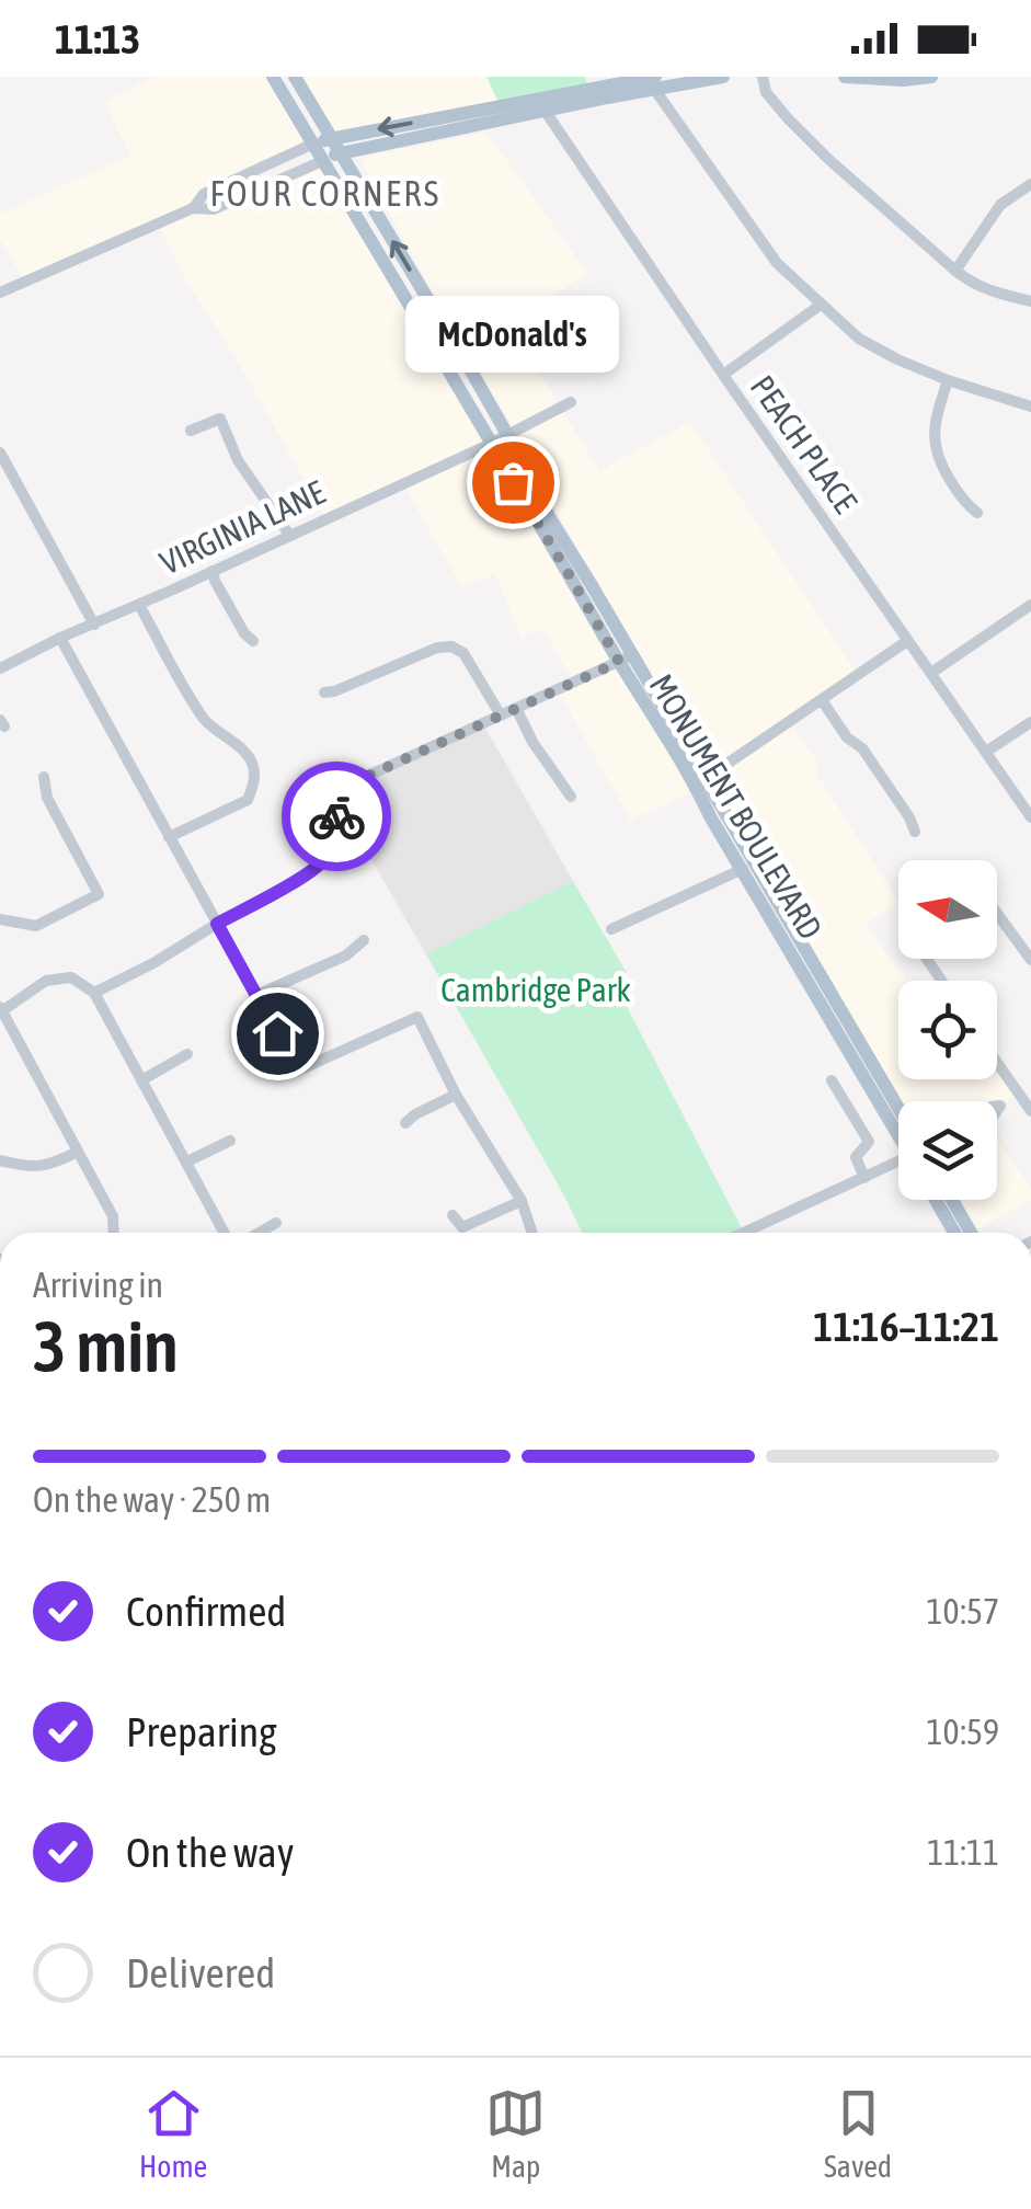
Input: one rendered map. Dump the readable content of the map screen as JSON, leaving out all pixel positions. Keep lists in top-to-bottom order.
{
  "streets": {
    "main road": ["MONUMENT BOULEVARD"],
    "street": ["PEACH PLACE", "VIRGINIA LANE"]
  },
  "crossings": [
    ["VIRGINIA LANE", "MONUMENT BOULEVARD"]
  ],
  "districts": ["FOUR CORNERS"],
  "parks": ["Cambridge Park"],
  "places": ["McDonald's"],
  "north": "left",
  "page": {
    "status": "11:13",
    "bubble": "McDonald's",
    "heading": ["3 min", "Arriving in", "11:16–11:21"],
    "bar": "On the way · 250 m",
    "list": [
      ["Confirmed", "10:57"],
      ["Preparing", "10:59"],
      ["On the way", "11:11"],
      "Delivered"
    ],
    "tabs": ["Home", "Map", "Saved"]
  }
}
